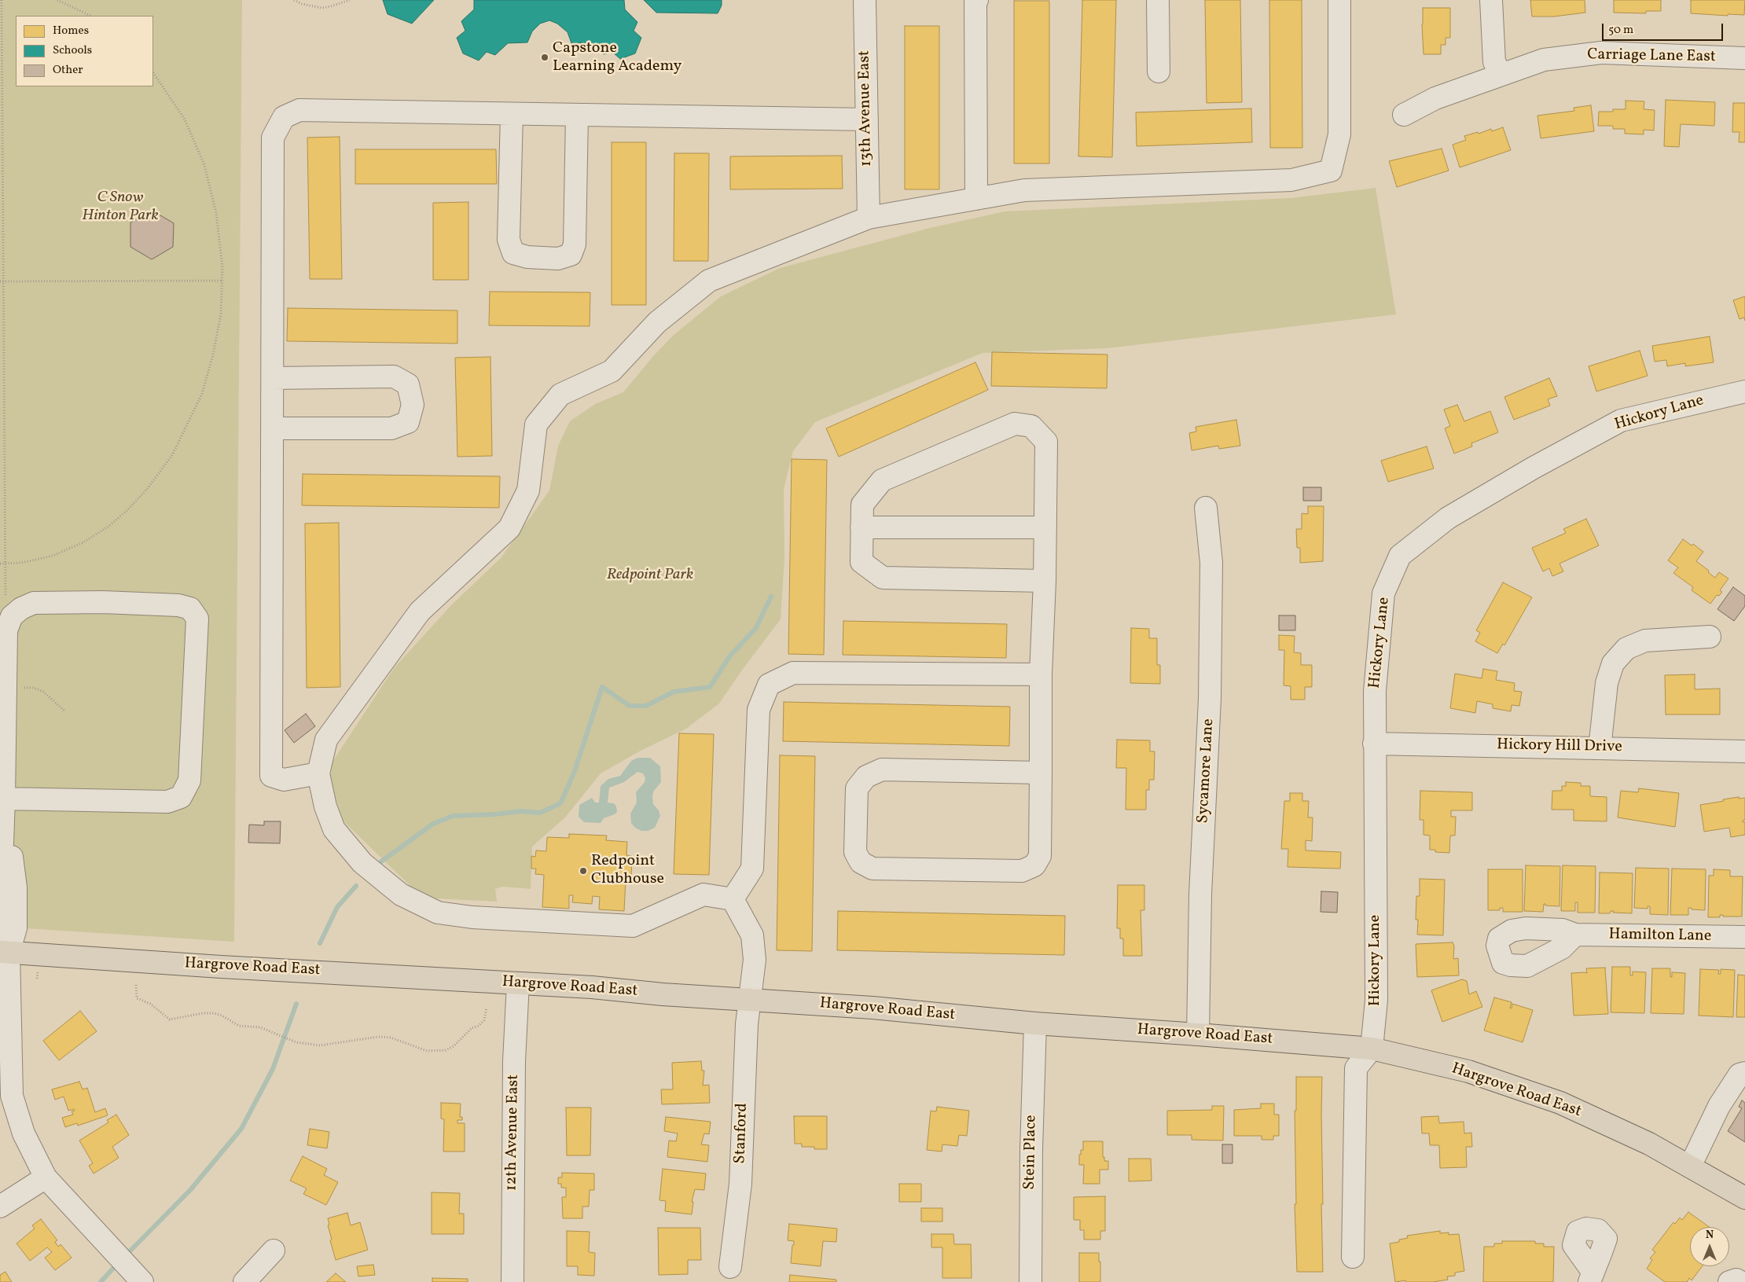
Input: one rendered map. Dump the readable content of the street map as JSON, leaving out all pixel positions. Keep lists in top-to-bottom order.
{
  "streets": {
    "main road": ["Hargrove Road East"],
    "street": [
      "Carriage Lane East",
      "13th Avenue East",
      "Hickory Lane",
      "Hickory Hill Drive",
      "Sycamore Lane",
      "Hamilton Lane",
      "12th Avenue East",
      "Stanford",
      "Stein Place"
    ]
  },
  "crossings": [
    ["Hickory Lane", "Hickory Hill Drive"],
    ["Hickory Lane", "Hargrove Road East"],
    ["Sycamore Lane", "Hargrove Road East"],
    ["Hargrove Road East", "12th Avenue East"],
    ["Hargrove Road East", "Stanford"],
    ["Hargrove Road East", "Stein Place"]
  ],
  "parks": ["C Snow Hinton Park", "Redpoint Park"],
  "places": ["Capstone Learning Academy", "Redpoint Clubhouse"],
  "legend": ["Homes", "Schools", "Other"],
  "scale_bar": "50 m",
  "north": "top"
}
